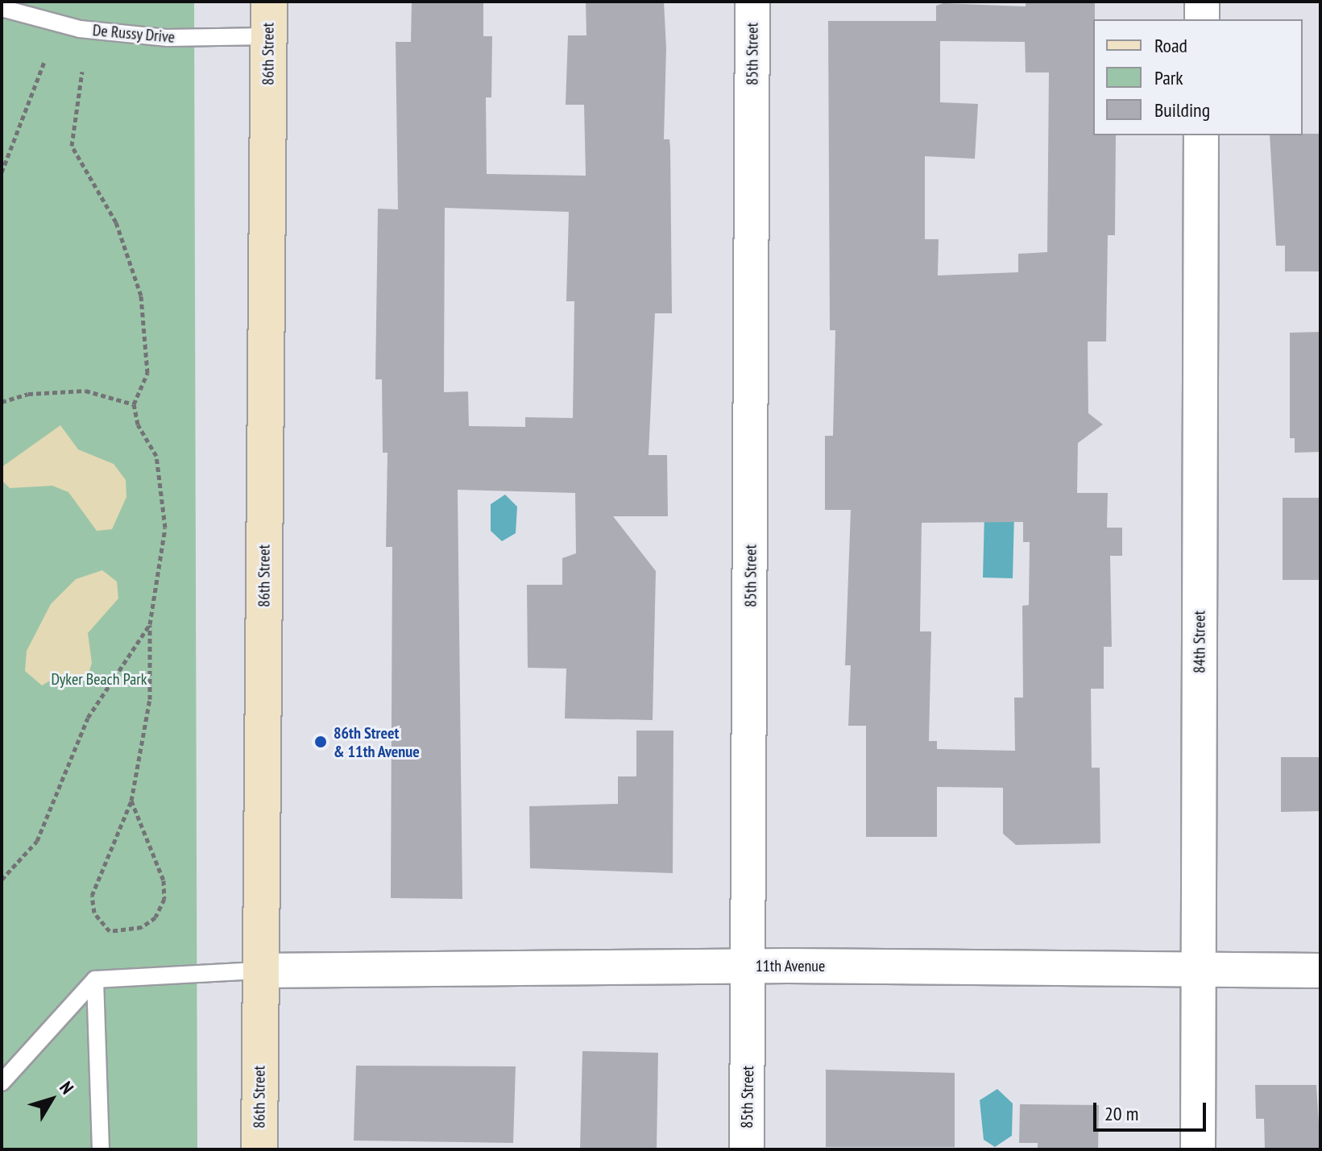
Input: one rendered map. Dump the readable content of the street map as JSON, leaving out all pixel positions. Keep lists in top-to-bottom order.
{
  "streets": {
    "main road": ["86th Street"],
    "street": ["85th Street", "84th Street", "11th Avenue"],
    "lane": ["De Russy Drive"]
  },
  "crossings": [
    ["De Russy Drive", "86th Street"],
    ["86th Street", "11th Avenue"],
    ["85th Street", "11th Avenue"],
    ["84th Street", "11th Avenue"]
  ],
  "parks": ["Dyker Beach Park"],
  "places": ["86th Street & 11th Avenue"],
  "legend": ["Road", "Park", "Building"],
  "scale_bar": "20 m",
  "north": "top right"
}
